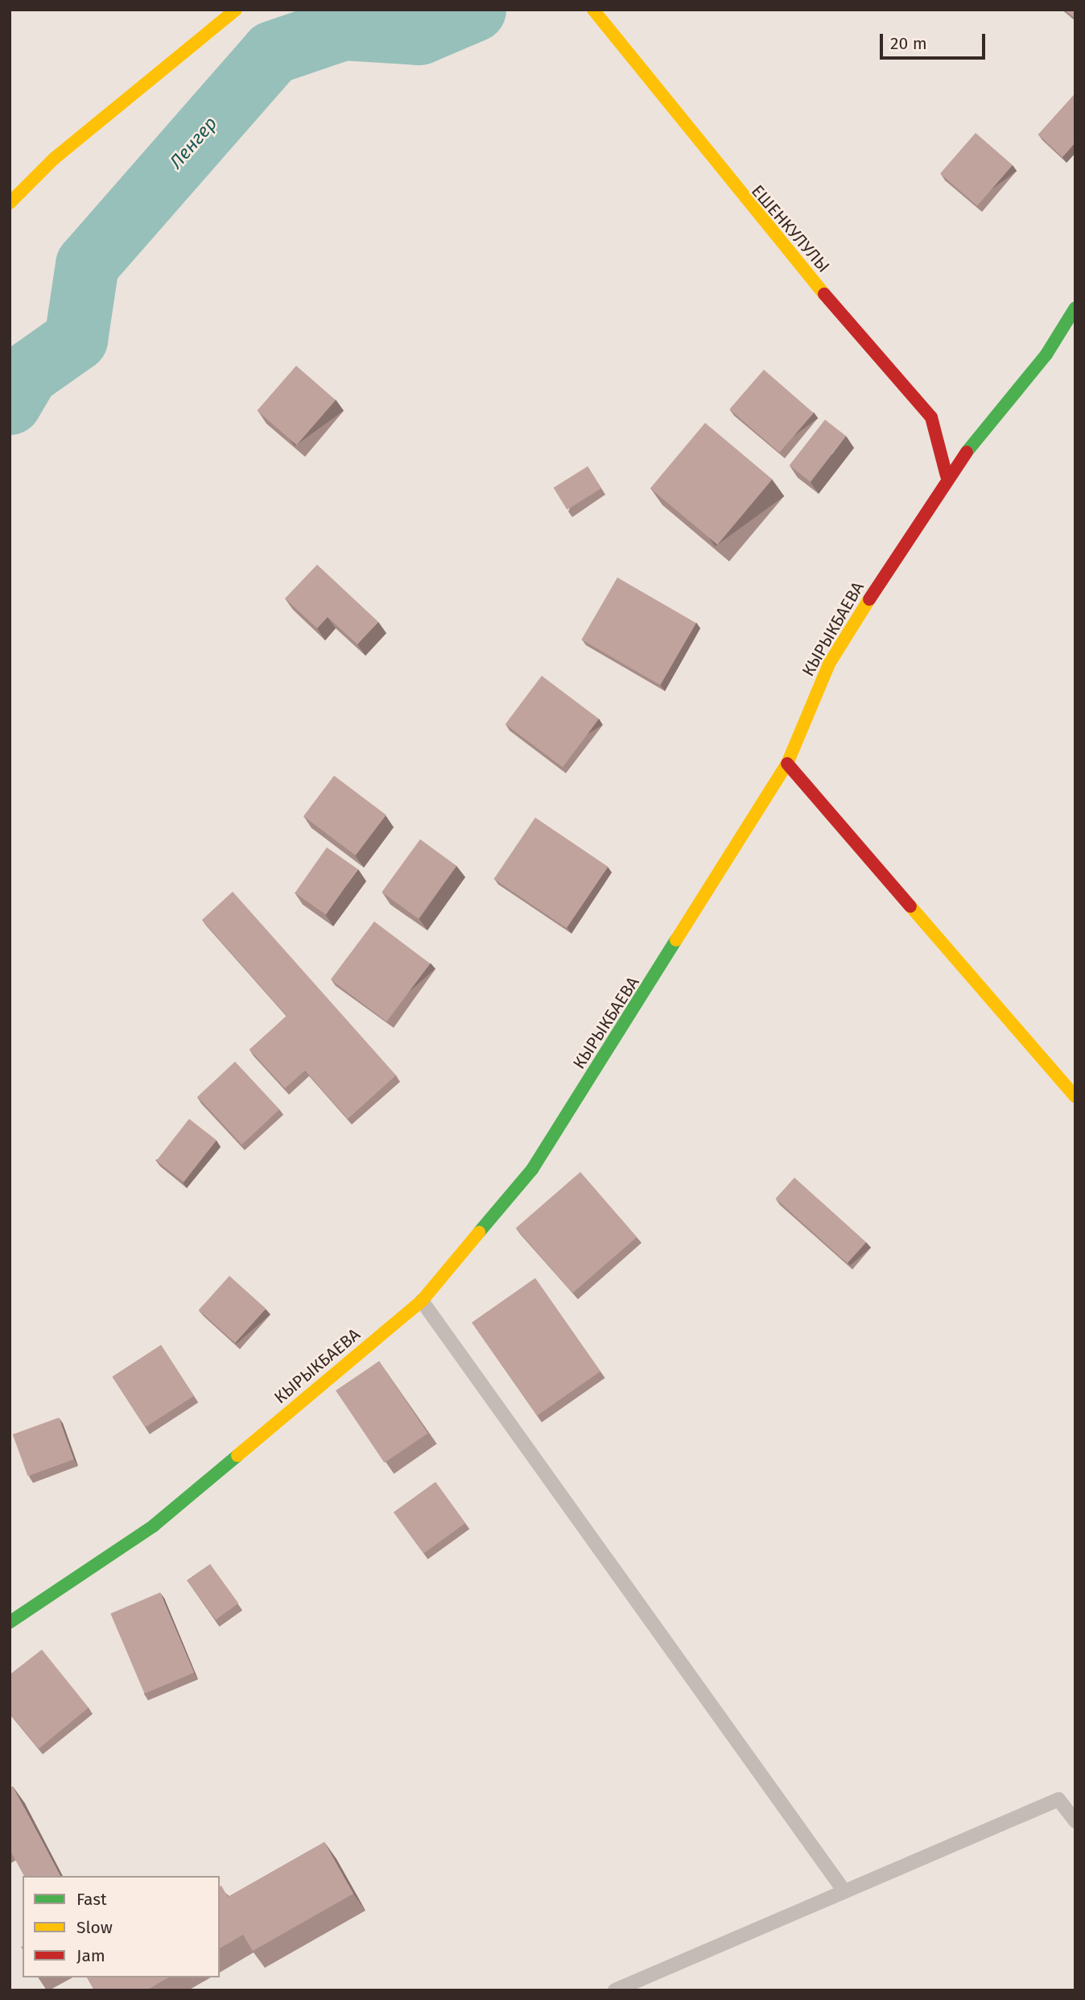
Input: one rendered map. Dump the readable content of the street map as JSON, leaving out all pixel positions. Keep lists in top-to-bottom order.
{
  "streets": {
    "street": ["ЕШЕНКУЛУЛЫ", "КЫРЫКБАЕВА"]
  },
  "crossings": [
    ["ЕШЕНКУЛУЛЫ", "КЫРЫКБАЕВА"]
  ],
  "water": ["Ленгер"],
  "legend": ["Fast", "Slow", "Jam"],
  "scale_bar": "20 m"
}
